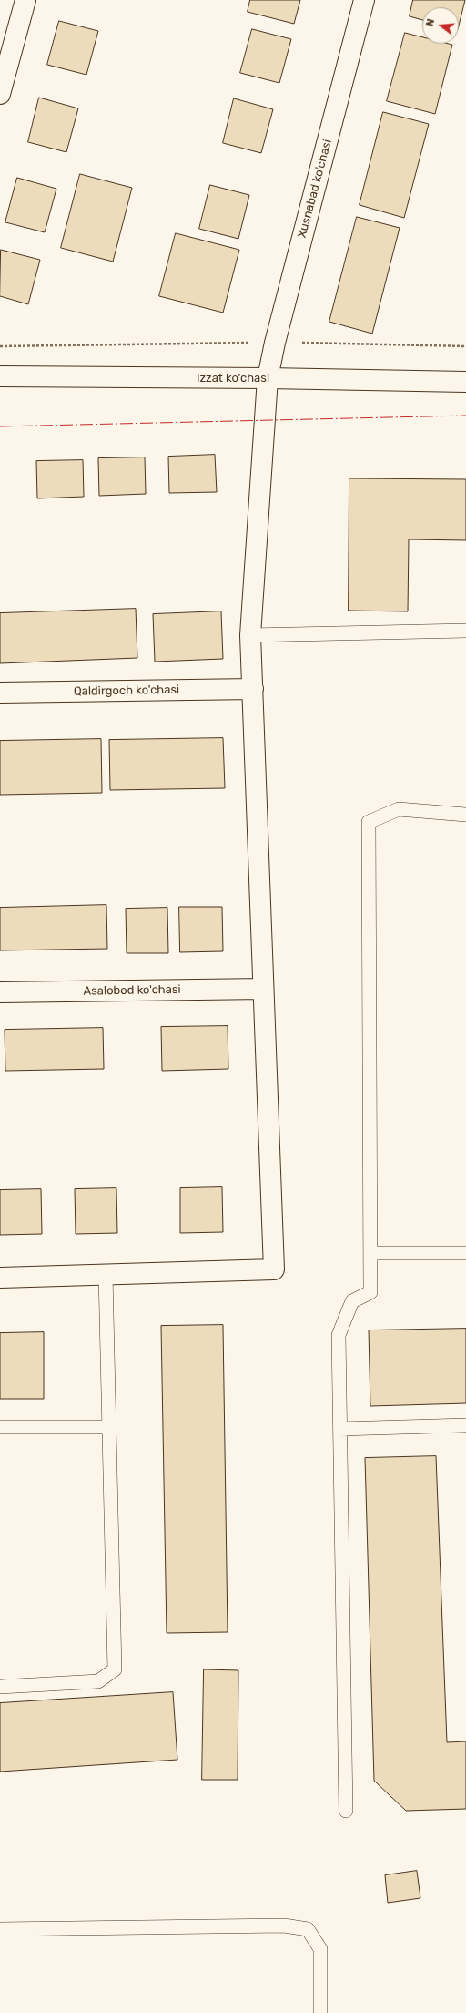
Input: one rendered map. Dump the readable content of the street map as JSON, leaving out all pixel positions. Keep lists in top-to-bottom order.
{
  "streets": {
    "street": [
      "Xusnabad ko'chasi",
      "Izzat ko'chasi",
      "Qaldirgoch ko'chasi",
      "Asalobod ko'chasi"
    ]
  },
  "crossings": [
    ["Xusnabad ko'chasi", "Izzat ko'chasi"],
    ["Xusnabad ko'chasi", "Qaldirgoch ko'chasi"],
    ["Xusnabad ko'chasi", "Asalobod ko'chasi"]
  ],
  "north": "left"
}
